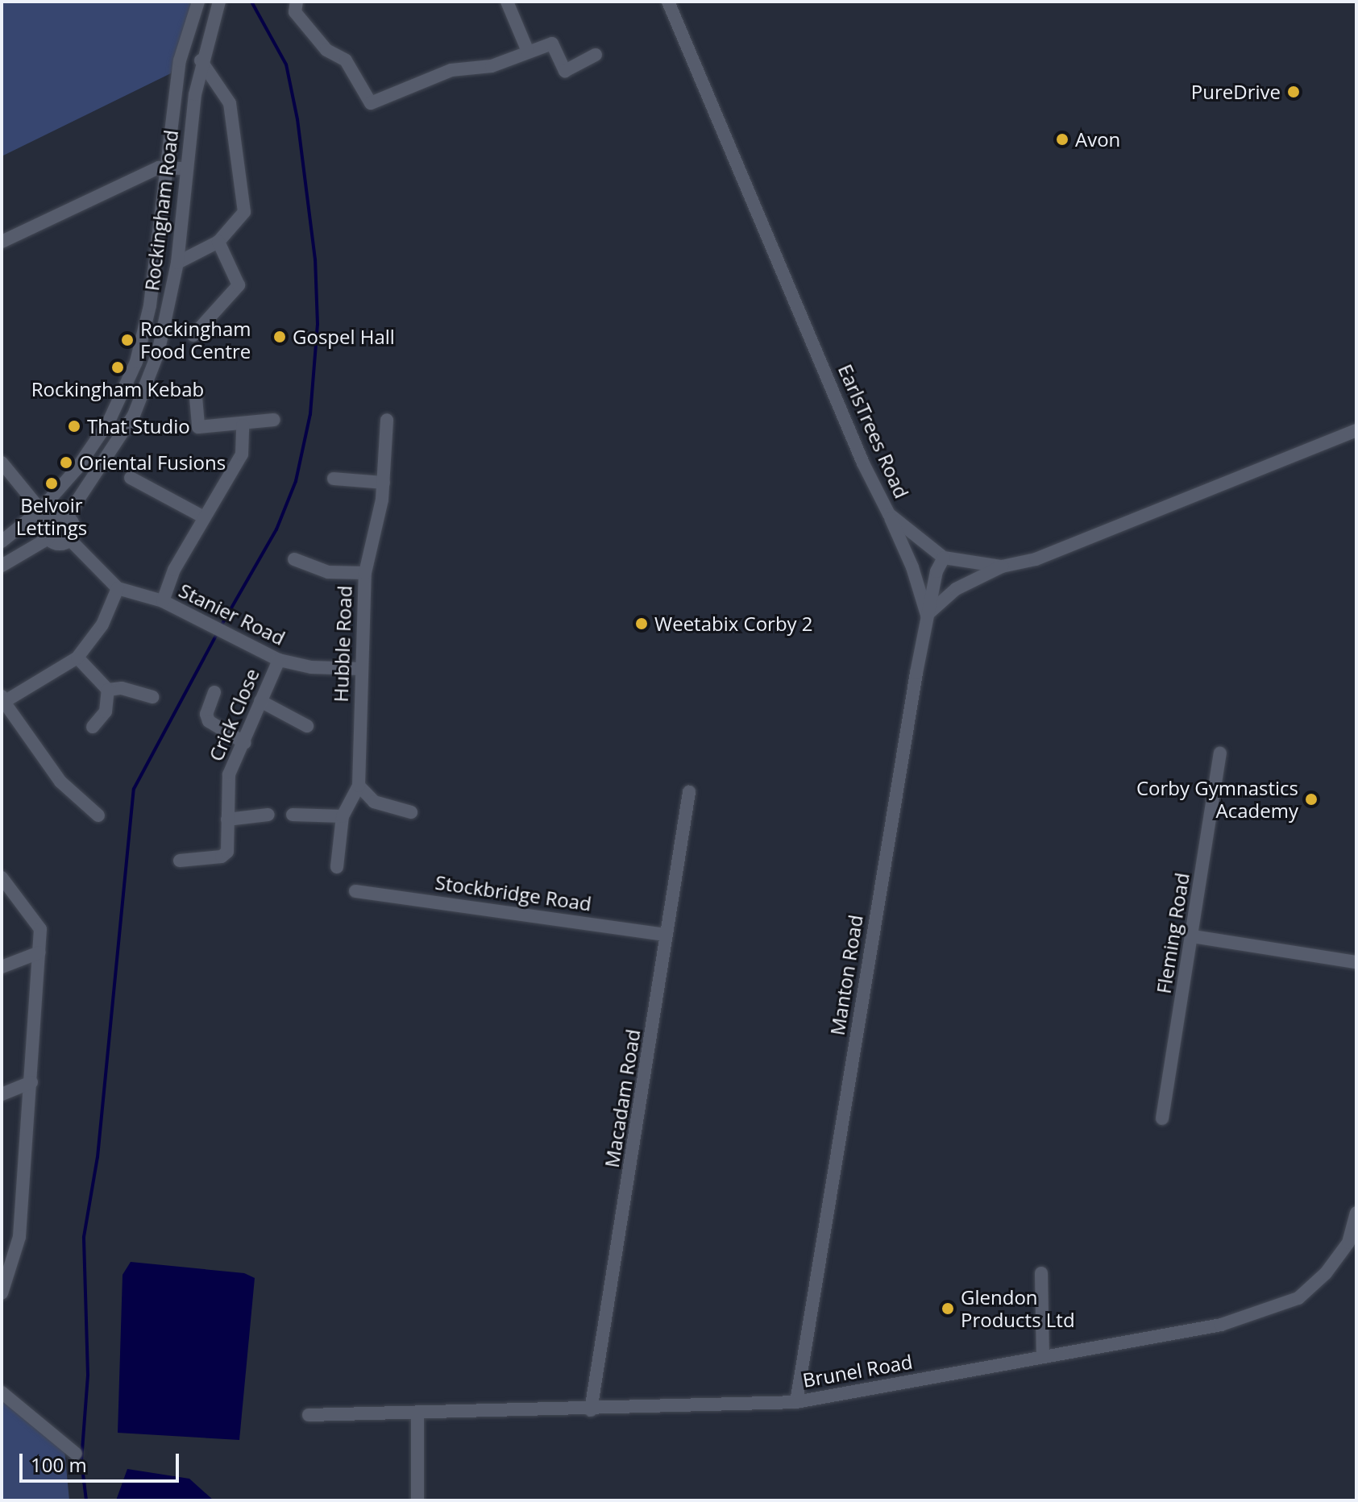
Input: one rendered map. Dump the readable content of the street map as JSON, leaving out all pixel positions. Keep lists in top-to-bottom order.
{
  "streets": {
    "street": [
      "Rockingham Road",
      "EarlsTrees Road",
      "Stanier Road",
      "Hubble Road",
      "Crick Close",
      "Stockbridge Road",
      "Fleming Road",
      "Manton Road",
      "Macadam Road",
      "Brunel Road"
    ]
  },
  "crossings": [
    ["Rockingham Road", "Stanier Road"],
    ["EarlsTrees Road", "Manton Road"],
    ["Stanier Road", "Hubble Road"],
    ["Stanier Road", "Crick Close"],
    ["Stockbridge Road", "Macadam Road"],
    ["Manton Road", "Brunel Road"],
    ["Macadam Road", "Brunel Road"]
  ],
  "places": [
    "PureDrive",
    "Avon",
    "Gospel Hall",
    "Rockingham Food Centre",
    "Rockingham Kebab",
    "That Studio",
    "Oriental Fusions",
    "Belvoir Lettings",
    "Weetabix Corby 2",
    "Corby Gymnastics Academy",
    "Glendon Products Ltd"
  ],
  "scale_bar": "100 m"
}
